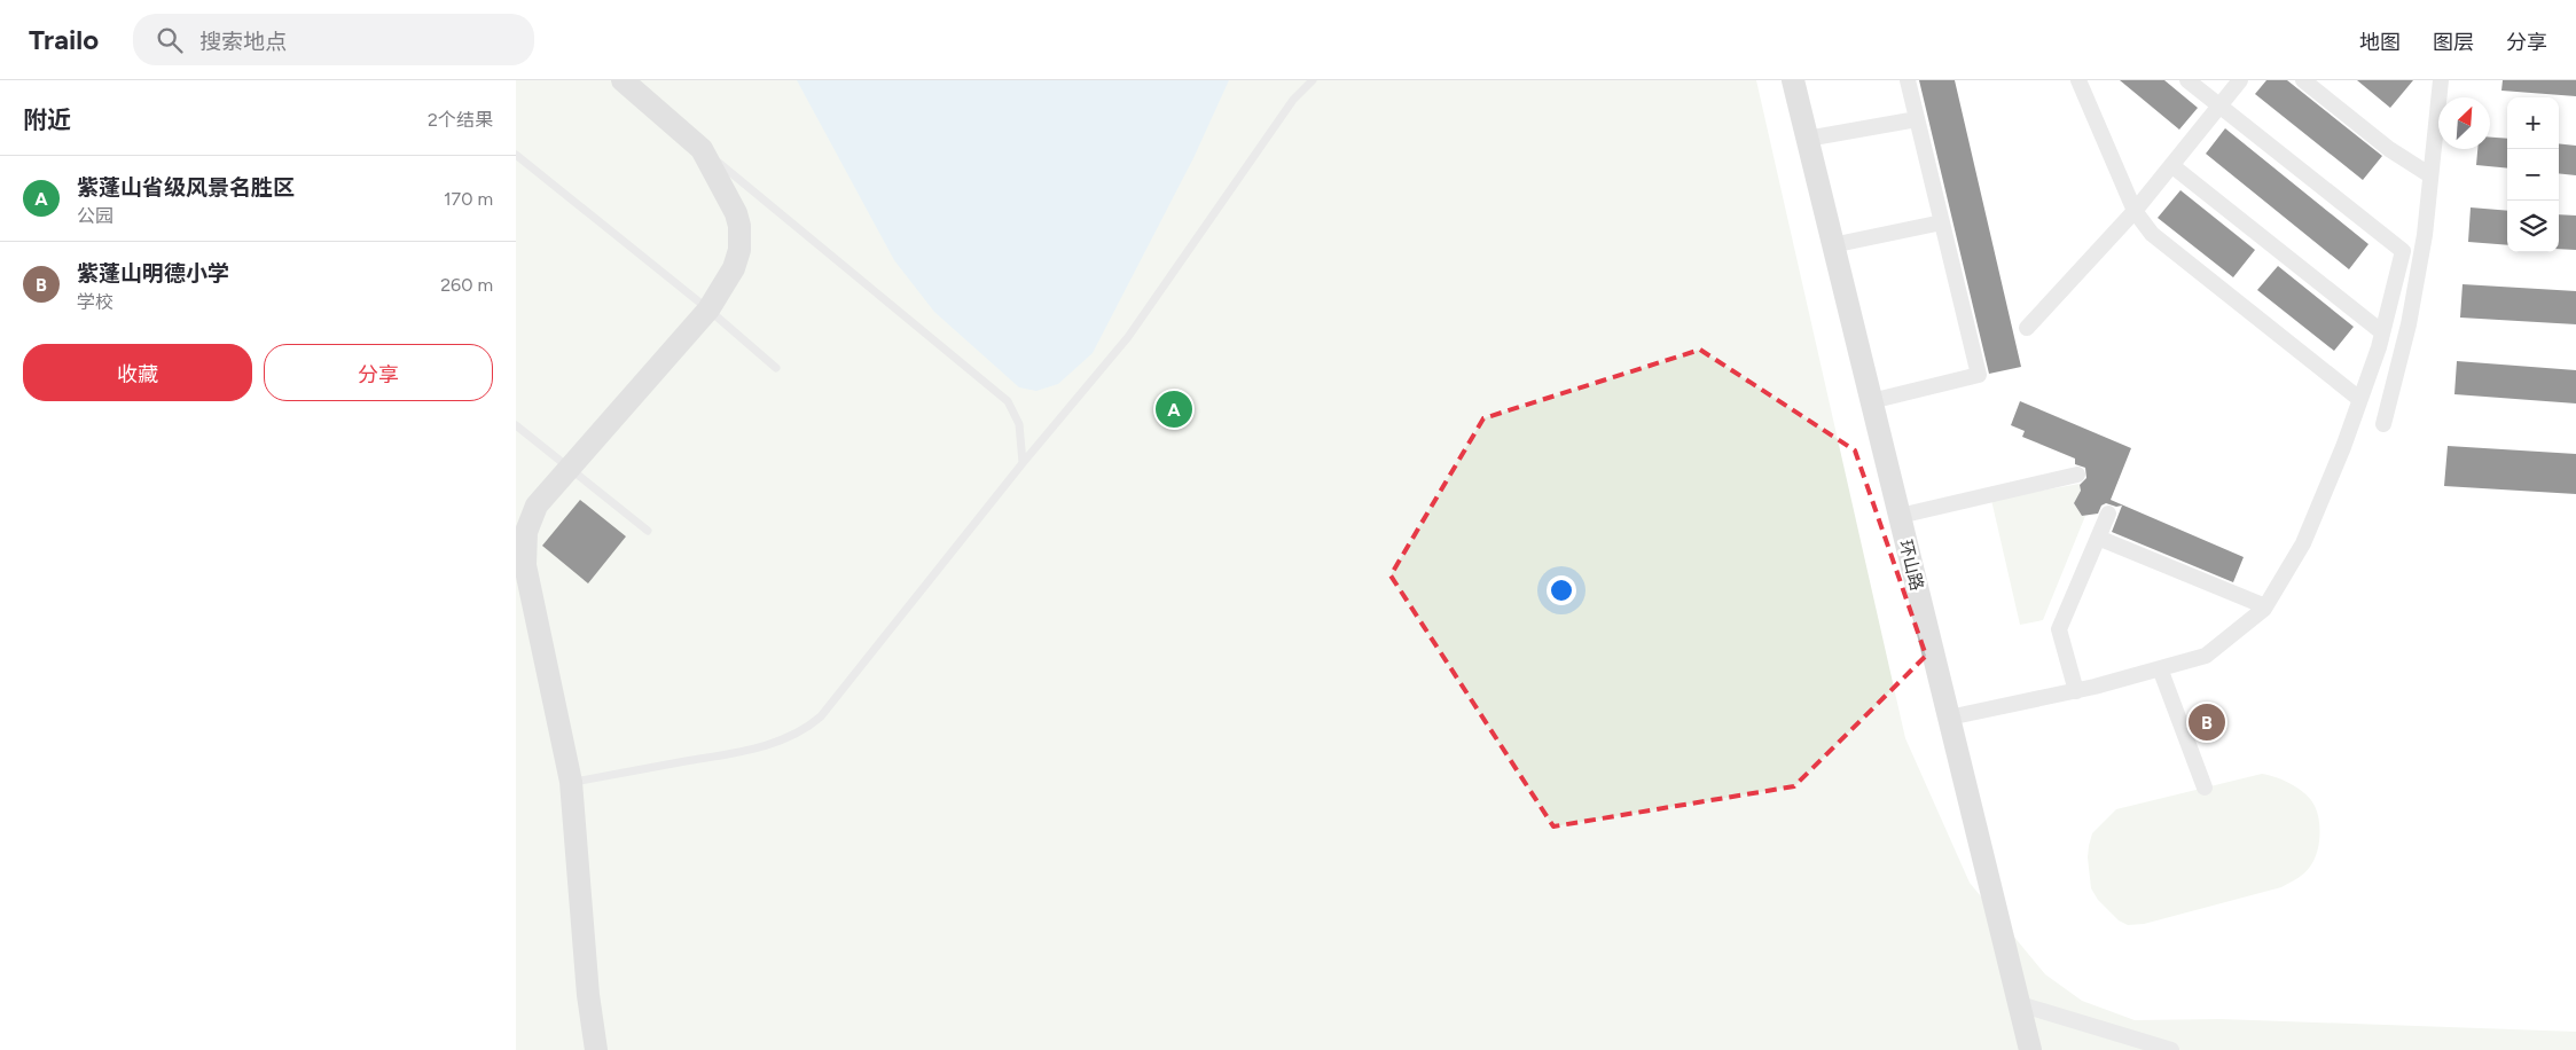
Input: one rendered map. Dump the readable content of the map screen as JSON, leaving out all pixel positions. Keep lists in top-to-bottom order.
{
  "streets": {
    "street": ["环山路"]
  },
  "north": "top right",
  "page": {
    "header": "Trailo",
    "search": "搜索地点",
    "nav": ["地图", "图层", "分享"],
    "heading": ["附近", "2个结果"],
    "map_buttons": ["+", "−"],
    "list": [
      {
        "mark": "A",
        "name": "紫蓬山省级风景名胜区",
        "note": "公园",
        "value": "170 m"
      },
      {
        "mark": "B",
        "name": "紫蓬山明德小学",
        "note": "学校",
        "value": "260 m"
      }
    ],
    "buttons": ["收藏", "分享"],
    "pins": ["A", "B"]
  }
}
